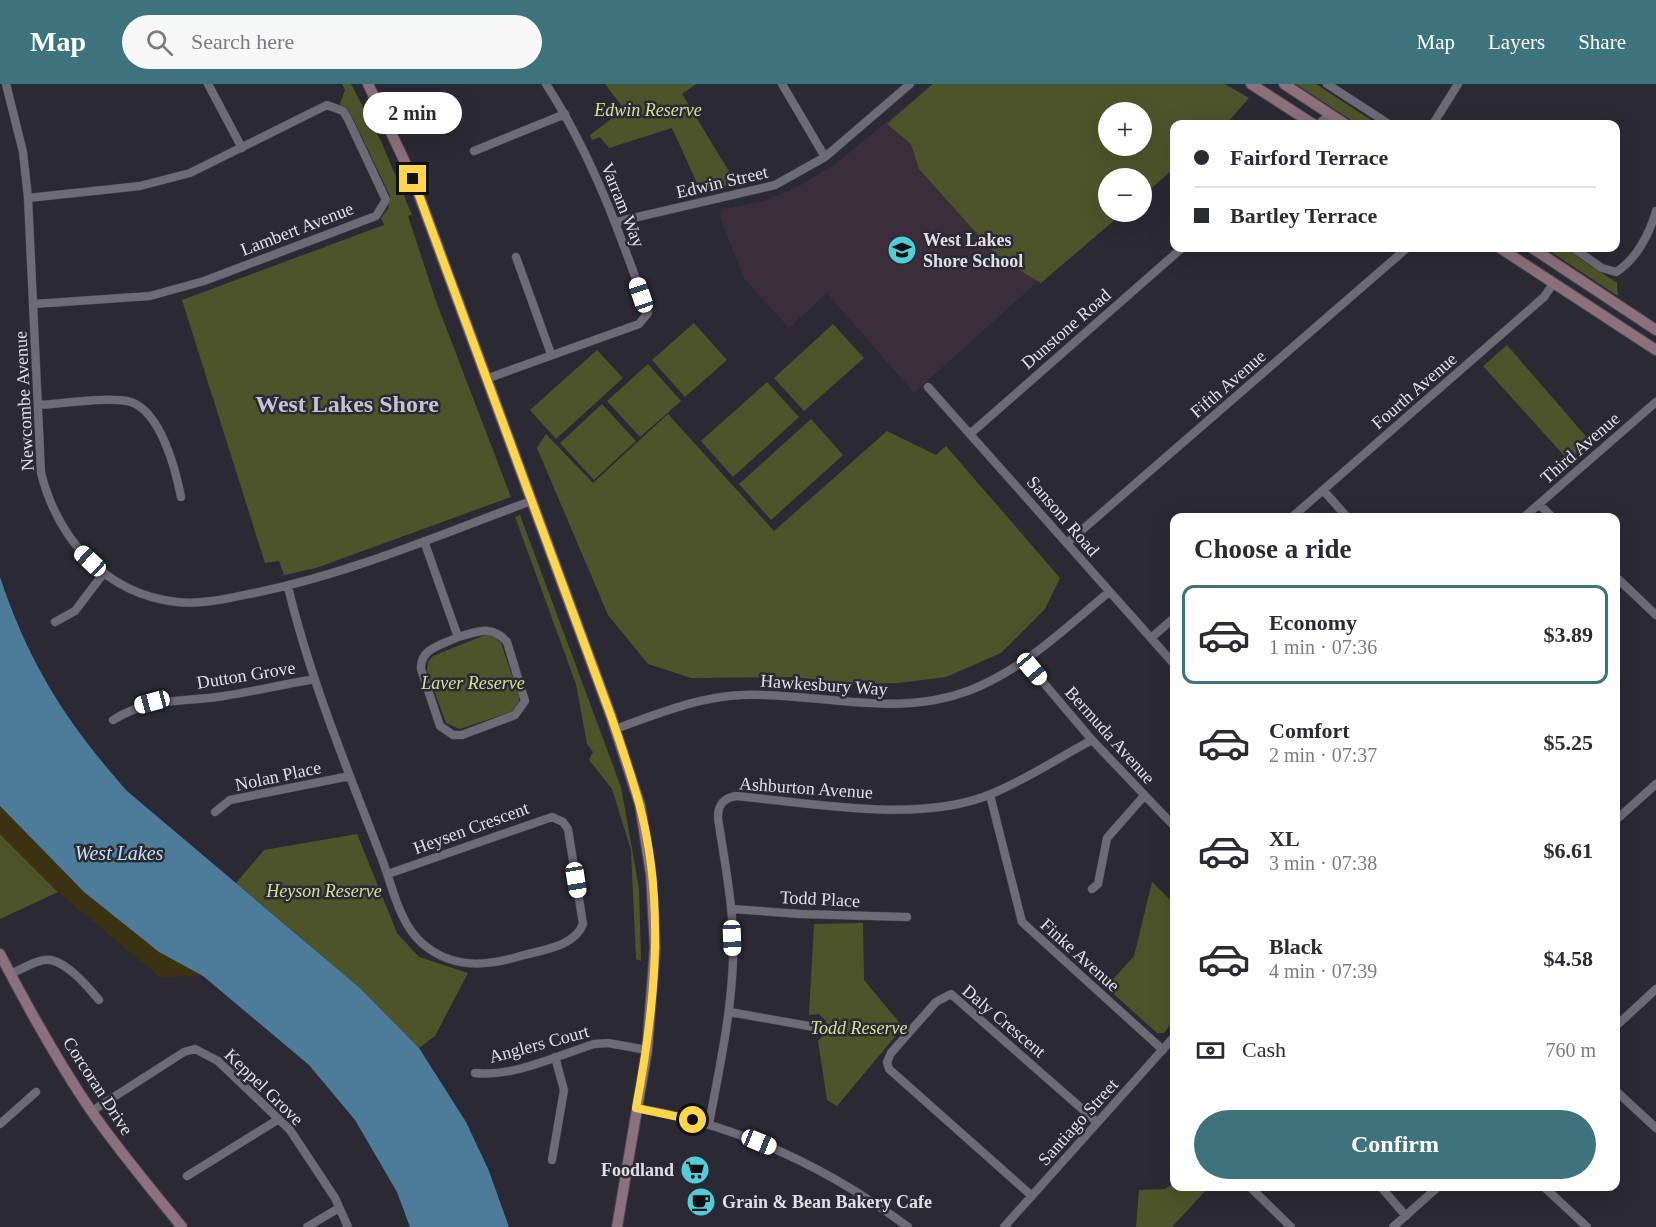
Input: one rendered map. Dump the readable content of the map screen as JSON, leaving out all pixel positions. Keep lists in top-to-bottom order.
{
  "streets": {
    "street": [
      "Edwin Street",
      "Varram Way",
      "Lambert Avenue",
      "Dunstone Road",
      "Fifth Avenue",
      "Fourth Avenue",
      "Newcombe Avenue",
      "Third Avenue",
      "Sansom Road",
      "Dutton Grove",
      "Hawkesbury Way",
      "Bermuda Avenue",
      "Nolan Place",
      "Ashburton Avenue",
      "Heysen Crescent",
      "Todd Place",
      "Finke Avenue",
      "Daly Crescent",
      "Anglers Court",
      "Corcoran Drive",
      "Keppel Grove",
      "Santiago Street"
    ]
  },
  "crossings": [
    ["Edwin Street", "Varram Way"],
    ["Lambert Avenue", "Newcombe Avenue"],
    ["Dunstone Road", "Sansom Road"],
    ["Fifth Avenue", "Sansom Road"],
    ["Newcombe Avenue", "Heysen Crescent"],
    ["Sansom Road", "Hawkesbury Way"],
    ["Dutton Grove", "Heysen Crescent"],
    ["Hawkesbury Way", "Bermuda Avenue"],
    ["Bermuda Avenue", "Ashburton Avenue"],
    ["Nolan Place", "Heysen Crescent"],
    ["Ashburton Avenue", "Todd Place"],
    ["Ashburton Avenue", "Finke Avenue"],
    ["Finke Avenue", "Santiago Street"],
    ["Daly Crescent", "Santiago Street"],
    ["Corcoran Drive", "Keppel Grove"]
  ],
  "districts": ["West Lakes Shore"],
  "water": ["West Lakes"],
  "parks": [
    "Edwin Reserve",
    "Laver Reserve",
    "Heyson Reserve",
    "Todd Reserve"
  ],
  "places": {
    "school or university": ["West Lakes Shore School"],
    "supermarket": ["Foodland"],
    "cafe": ["Grain & Bean Bakery Cafe"]
  },
  "page": {
    "header": "Map",
    "search": "Search here",
    "nav": ["Map", "Layers", "Share"],
    "bubble": "2 min",
    "map_buttons": ["+", "−"],
    "banner": ["Fairford Terrace", "Bartley Terrace"],
    "heading": "Choose a ride",
    "list": [
      {
        "name": "Economy",
        "note": "1 min · 07:36",
        "value": "$3.89"
      },
      {
        "name": "Comfort",
        "note": "2 min · 07:37",
        "value": "$5.25"
      },
      {
        "name": "XL",
        "note": "3 min · 07:38",
        "value": "$6.61"
      },
      {
        "name": "Black",
        "note": "4 min · 07:39",
        "value": "$4.58"
      }
    ],
    "pay": ["Cash", "760 m"],
    "buttons": "Confirm"
  }
}
